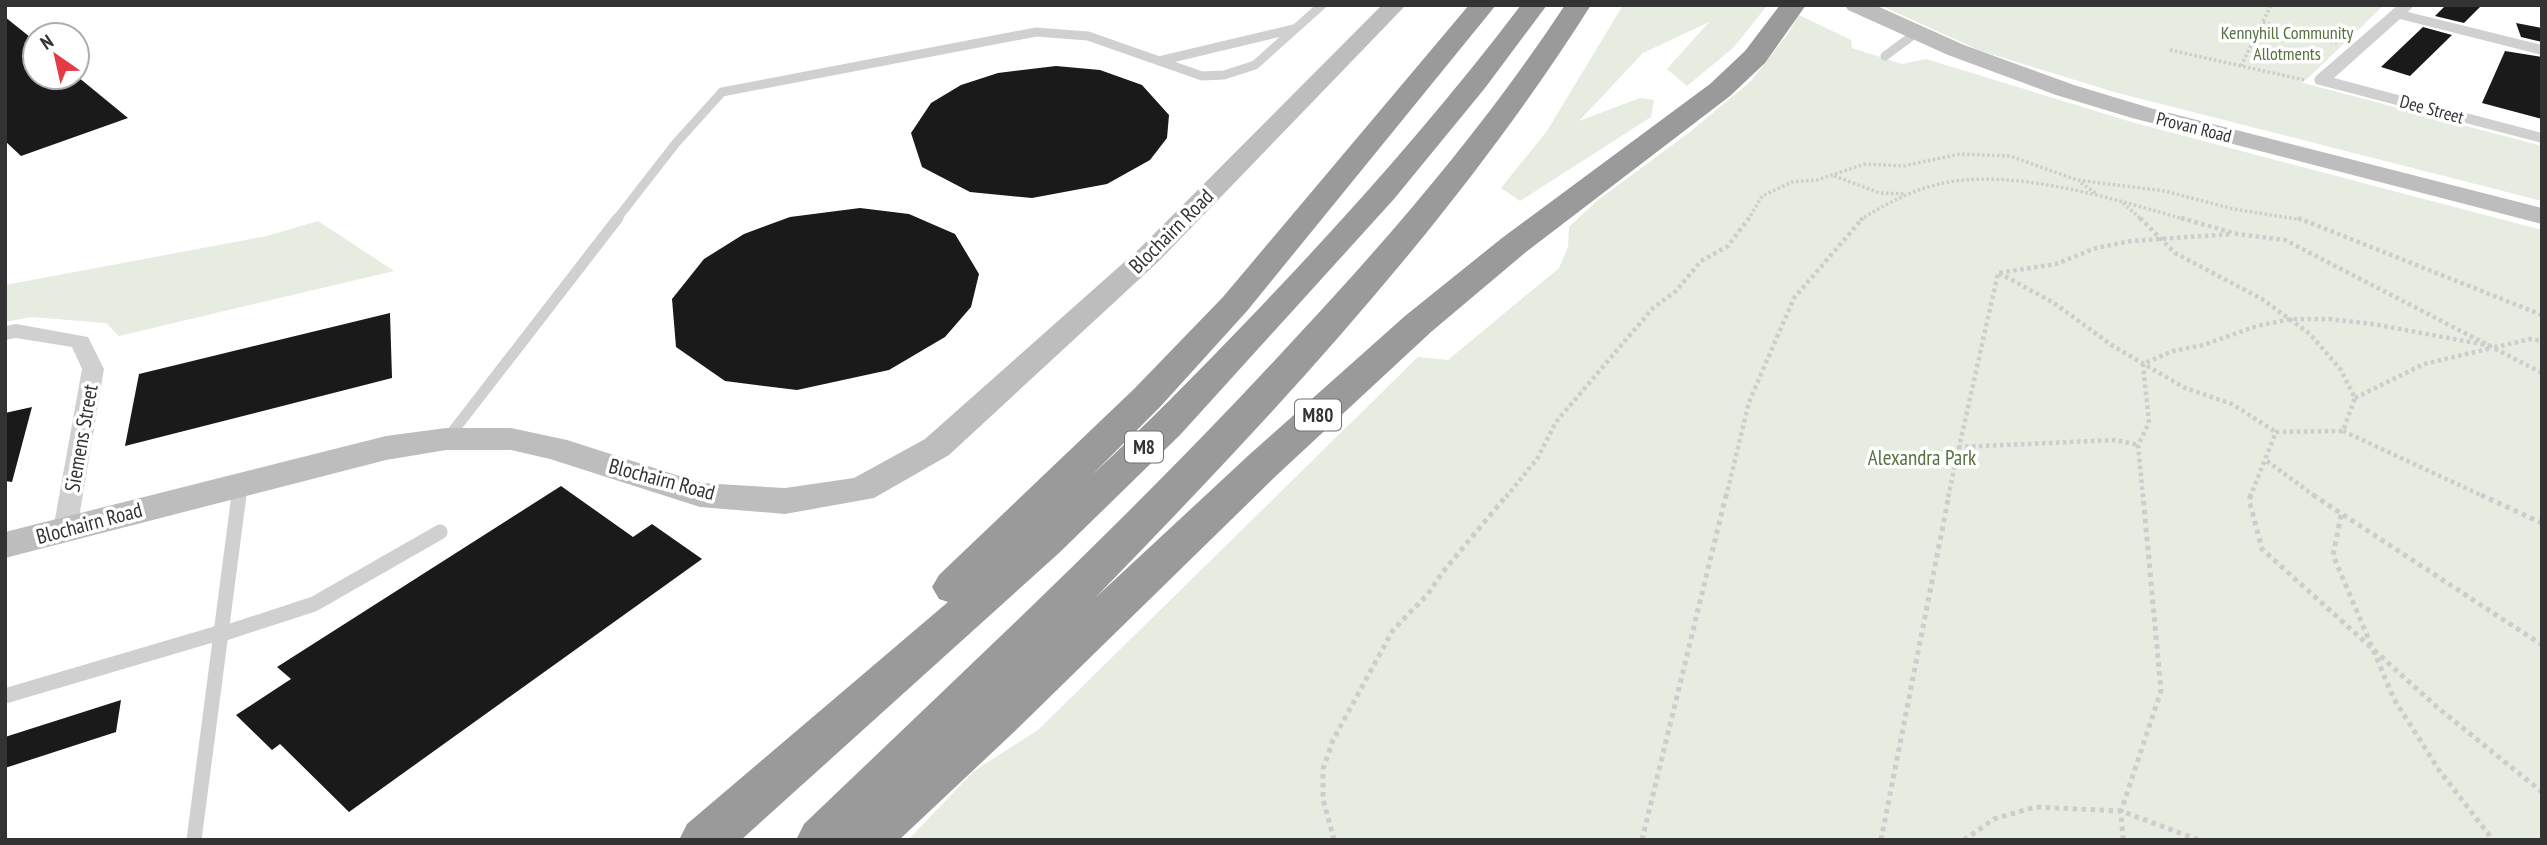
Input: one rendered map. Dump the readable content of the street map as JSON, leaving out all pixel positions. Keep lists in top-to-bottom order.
{
  "streets": {
    "highway": ["M80", "M8"],
    "street": [
      "Dee Street",
      "Provan Road",
      "Blochairn Road",
      "Siemens Street"
    ]
  },
  "crossings": [
    ["Blochairn Road", "Siemens Street"]
  ],
  "parks": ["Kennyhill Community Allotments", "Alexandra Park"],
  "north": "top left"
}
